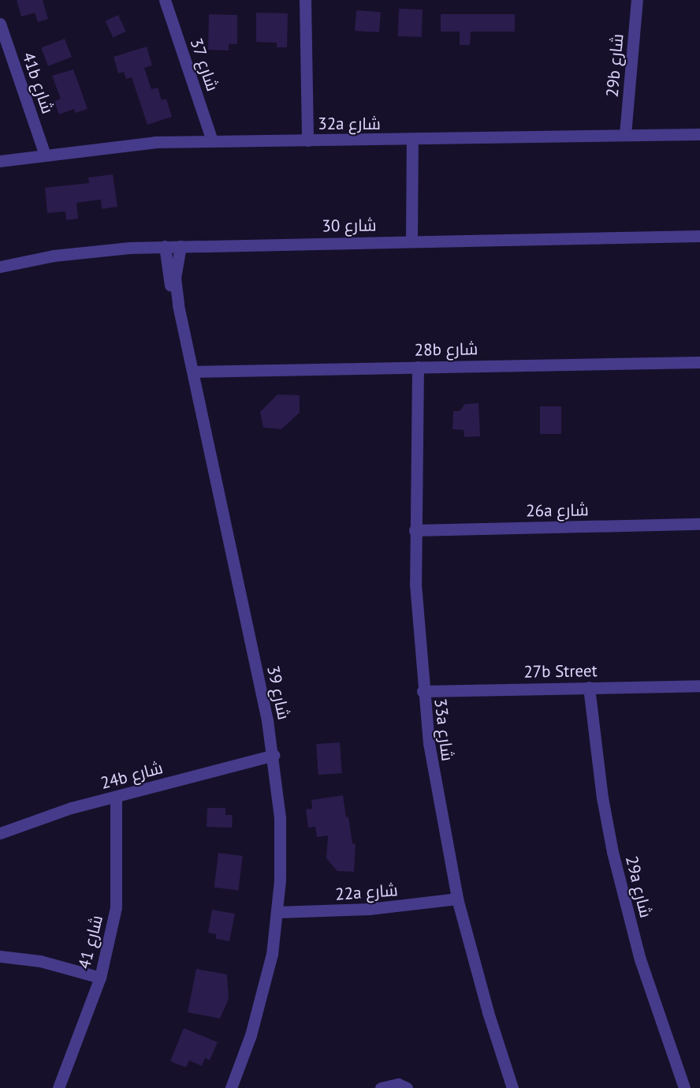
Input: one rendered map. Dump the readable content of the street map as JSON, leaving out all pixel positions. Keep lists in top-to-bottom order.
{
  "streets": {
    "street": [
      "شارع 37",
      "29b شارع",
      "41b شارع",
      "32a شارع",
      "شارع 30",
      "28b شارع",
      "26a شارع",
      "27b Street",
      "شارع 39",
      "33a شارع",
      "24b شارع",
      "29a شارع",
      "22a شارع",
      "شارع 41"
    ]
  },
  "crossings": [
    ["شارع 37", "32a شارع"],
    ["29b شارع", "32a شارع"],
    ["41b شارع", "32a شارع"],
    ["شارع 30", "شارع 39"],
    ["28b شارع", "شارع 39"],
    ["28b شارع", "33a شارع"],
    ["26a شارع", "33a شارع"],
    ["27b Street", "33a شارع"],
    ["27b Street", "29a شارع"],
    ["شارع 39", "24b شارع"],
    ["شارع 39", "22a شارع"],
    ["33a شارع", "22a شارع"],
    ["24b شارع", "شارع 41"]
  ]
}
